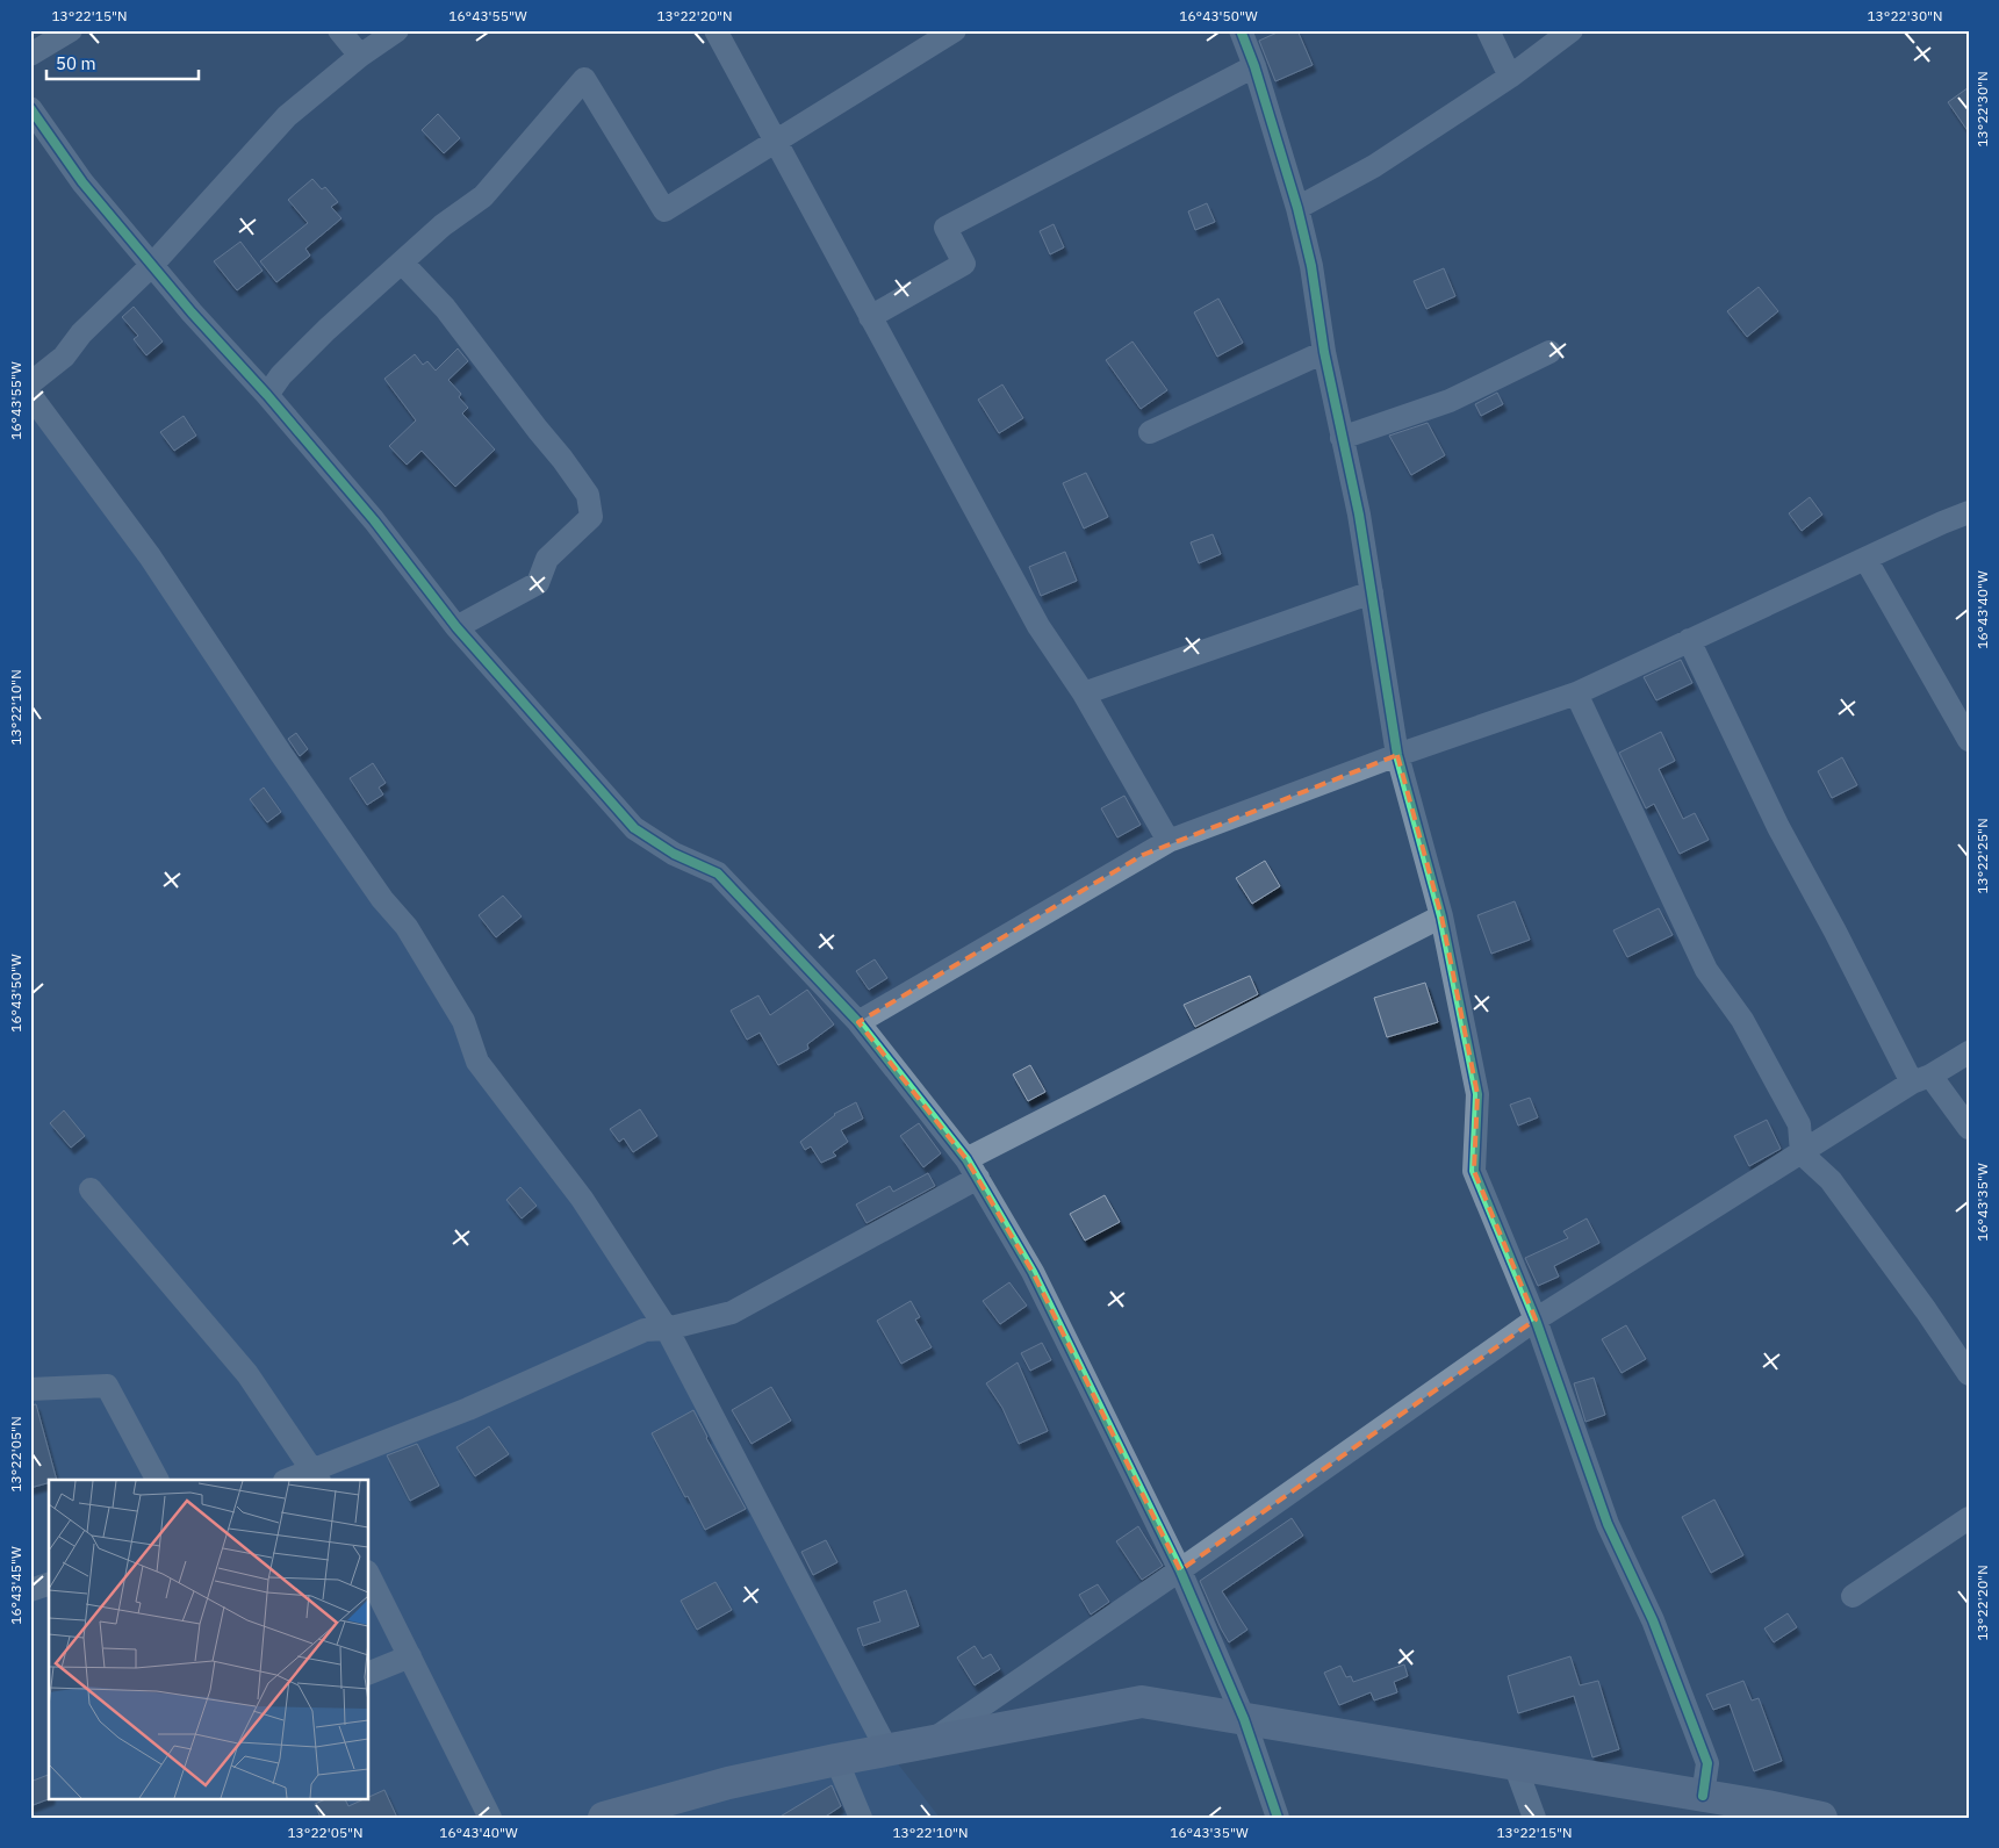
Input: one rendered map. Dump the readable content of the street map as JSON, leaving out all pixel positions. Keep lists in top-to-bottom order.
{
  "scale_bar": "50 m",
  "coordinates": [
    "13°22'15\"N",
    "16°43'55\"W",
    "13°22'20\"N",
    "16°43'50\"W",
    "13°22'30\"N",
    "16°43'40\"W",
    "13°22'10\"N",
    "13°22'25\"N",
    "16°43'35\"W",
    "13°22'05\"N",
    "16°43'45\"W"
  ]
}
